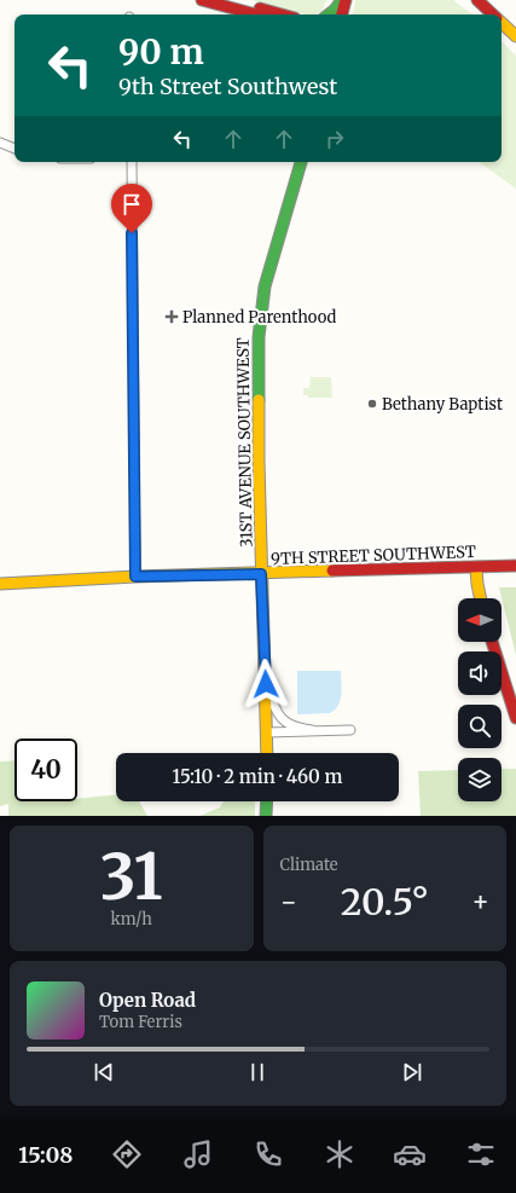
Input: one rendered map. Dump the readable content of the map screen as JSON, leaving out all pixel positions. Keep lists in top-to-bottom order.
{
  "streets": {
    "main road": ["31ST AVENUE SOUTHWEST", "9TH STREET SOUTHWEST"]
  },
  "crossings": [
    ["31ST AVENUE SOUTHWEST", "9TH STREET SOUTHWEST"]
  ],
  "places": {
    "health": ["Planned Parenthood"],
    "other": ["Bethany Baptist"]
  },
  "north": "left",
  "page": {
    "turn": ["90 m", "9th Street Southwest"],
    "limit": "40",
    "trip": "15:10 · 2 min · 460 m",
    "tile": [
      ["31", "km/h"],
      "Climate"
    ],
    "heat": ["−", "20.5°", "+"],
    "song": ["Open Road", "Tom Ferris"],
    "tabs": "15:08"
  }
}
